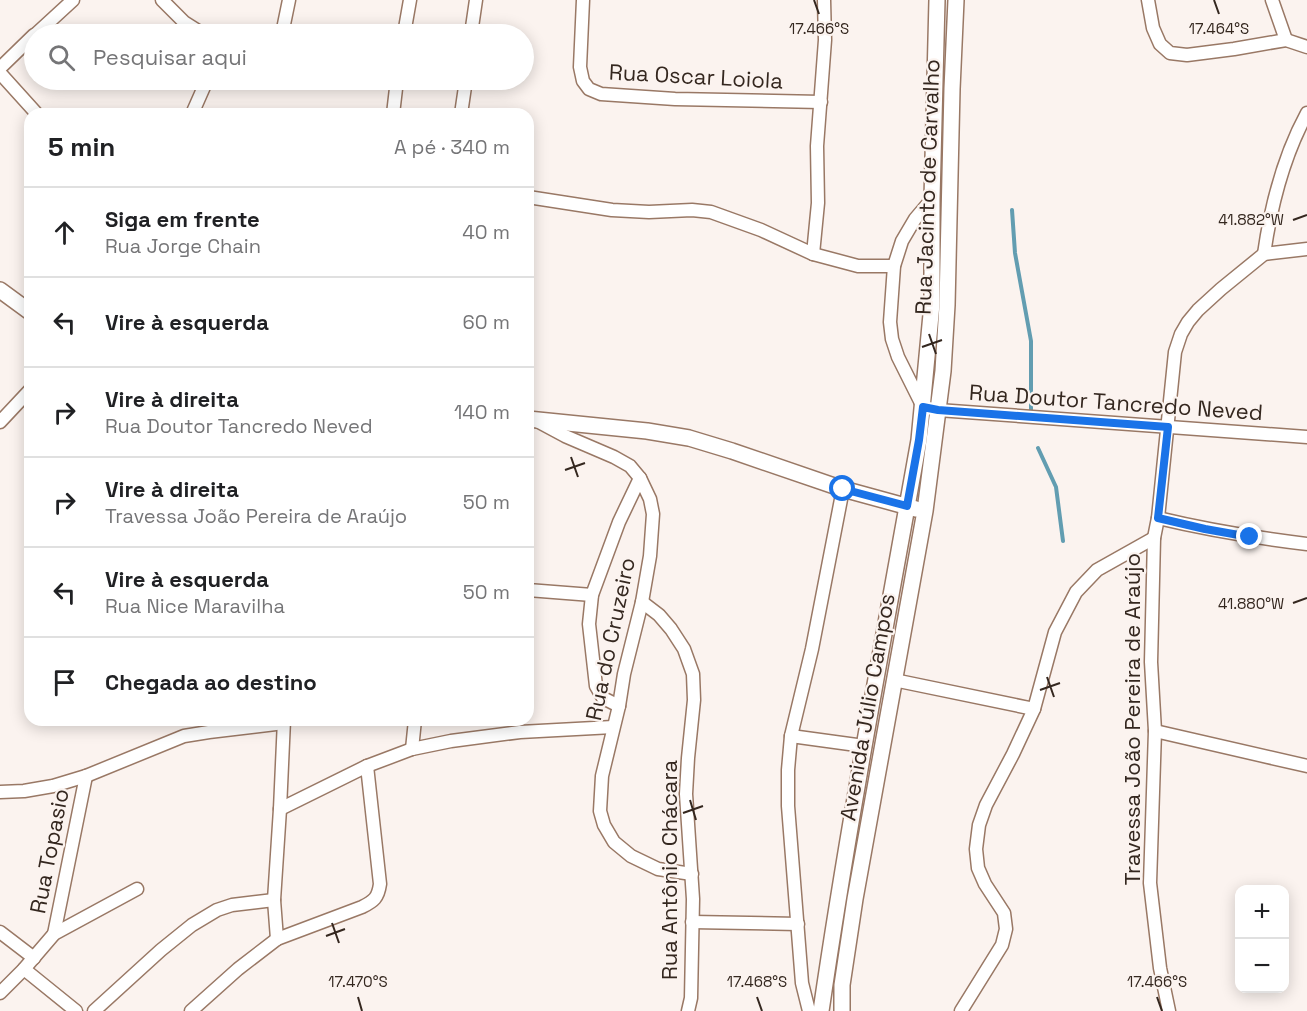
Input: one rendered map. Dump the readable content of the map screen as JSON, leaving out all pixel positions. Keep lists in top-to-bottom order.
{
  "streets": {
    "street": [
      "Rua Oscar Loiola",
      "Rua Jacinto de Carvalho",
      "Rua Doutor Tancredo Neved",
      "Rua do Cruzeiro",
      "Avenida Júlio Campos",
      "Travessa João Pereira de Araújo",
      "Rua Topasio",
      "Rua Antônio Chácara"
    ]
  },
  "crossings": [
    ["Rua Jacinto de Carvalho", "Rua Doutor Tancredo Neved"],
    ["Rua Jacinto de Carvalho", "Avenida Júlio Campos"],
    ["Rua Doutor Tancredo Neved", "Avenida Júlio Campos"],
    ["Rua Doutor Tancredo Neved", "Travessa João Pereira de Araújo"],
    ["Rua do Cruzeiro", "Rua Antônio Chácara"]
  ],
  "page": {
    "search": "Pesquisar aqui",
    "heading": ["5 min", "A pé · 340 m"],
    "list": [
      ["Siga em frente", "Rua Jorge Chain", "40 m"],
      ["Vire à esquerda", "60 m"],
      ["Vire à direita", "Rua Doutor Tancredo Neved", "140 m"],
      ["Vire à direita", "Travessa João Pereira de Araújo", "50 m"],
      ["Vire à esquerda", "Rua Nice Maravilha", "50 m"],
      "Chegada ao destino"
    ],
    "map_buttons": ["+", "−"]
  },
  "coordinates": [
    "17.466°S",
    "17.464°S",
    "41.882°W",
    "41.880°W",
    "17.470°S",
    "17.468°S"
  ]
}
